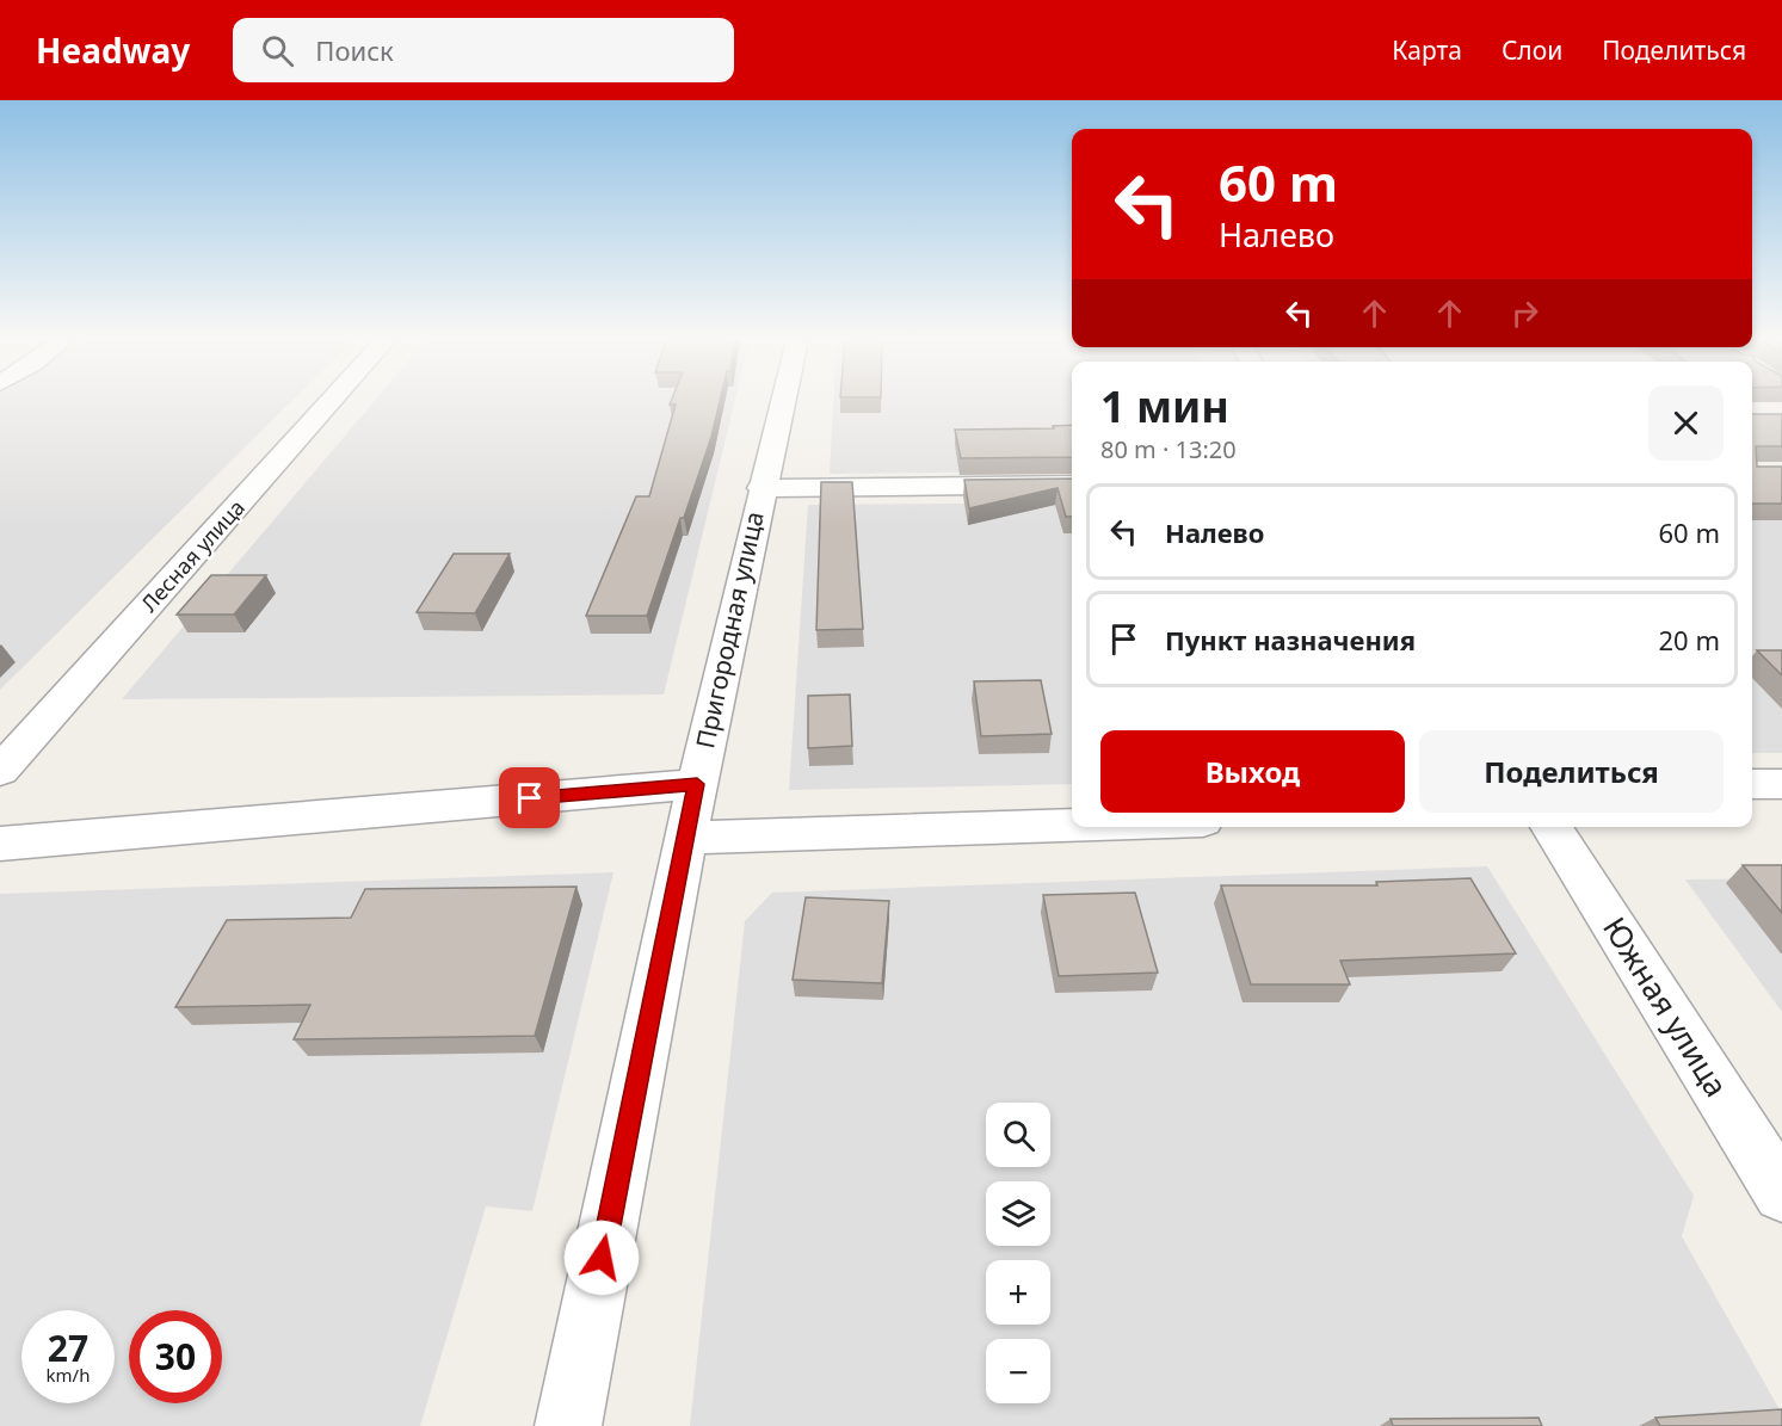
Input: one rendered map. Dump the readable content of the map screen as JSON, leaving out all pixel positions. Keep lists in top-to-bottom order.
{
  "streets": {
    "street": ["Лесная улица", "Пригородная улица", "Южная улица"]
  },
  "page": {
    "header": "Headway",
    "search": "Поиск",
    "nav": ["Карта", "Слои", "Поделиться"],
    "turn": ["60 m", "Налево"],
    "heading": ["1 мин", "80 m · 13:20"],
    "list": [
      {
        "name": "Налево",
        "value": "60 m"
      },
      {
        "name": "Пункт назначения",
        "value": "20 m"
      }
    ],
    "buttons": ["Выход", "Поделиться"],
    "map_buttons": ["+", "−"],
    "speed": "27 km/h",
    "limit": "30"
  }
}
